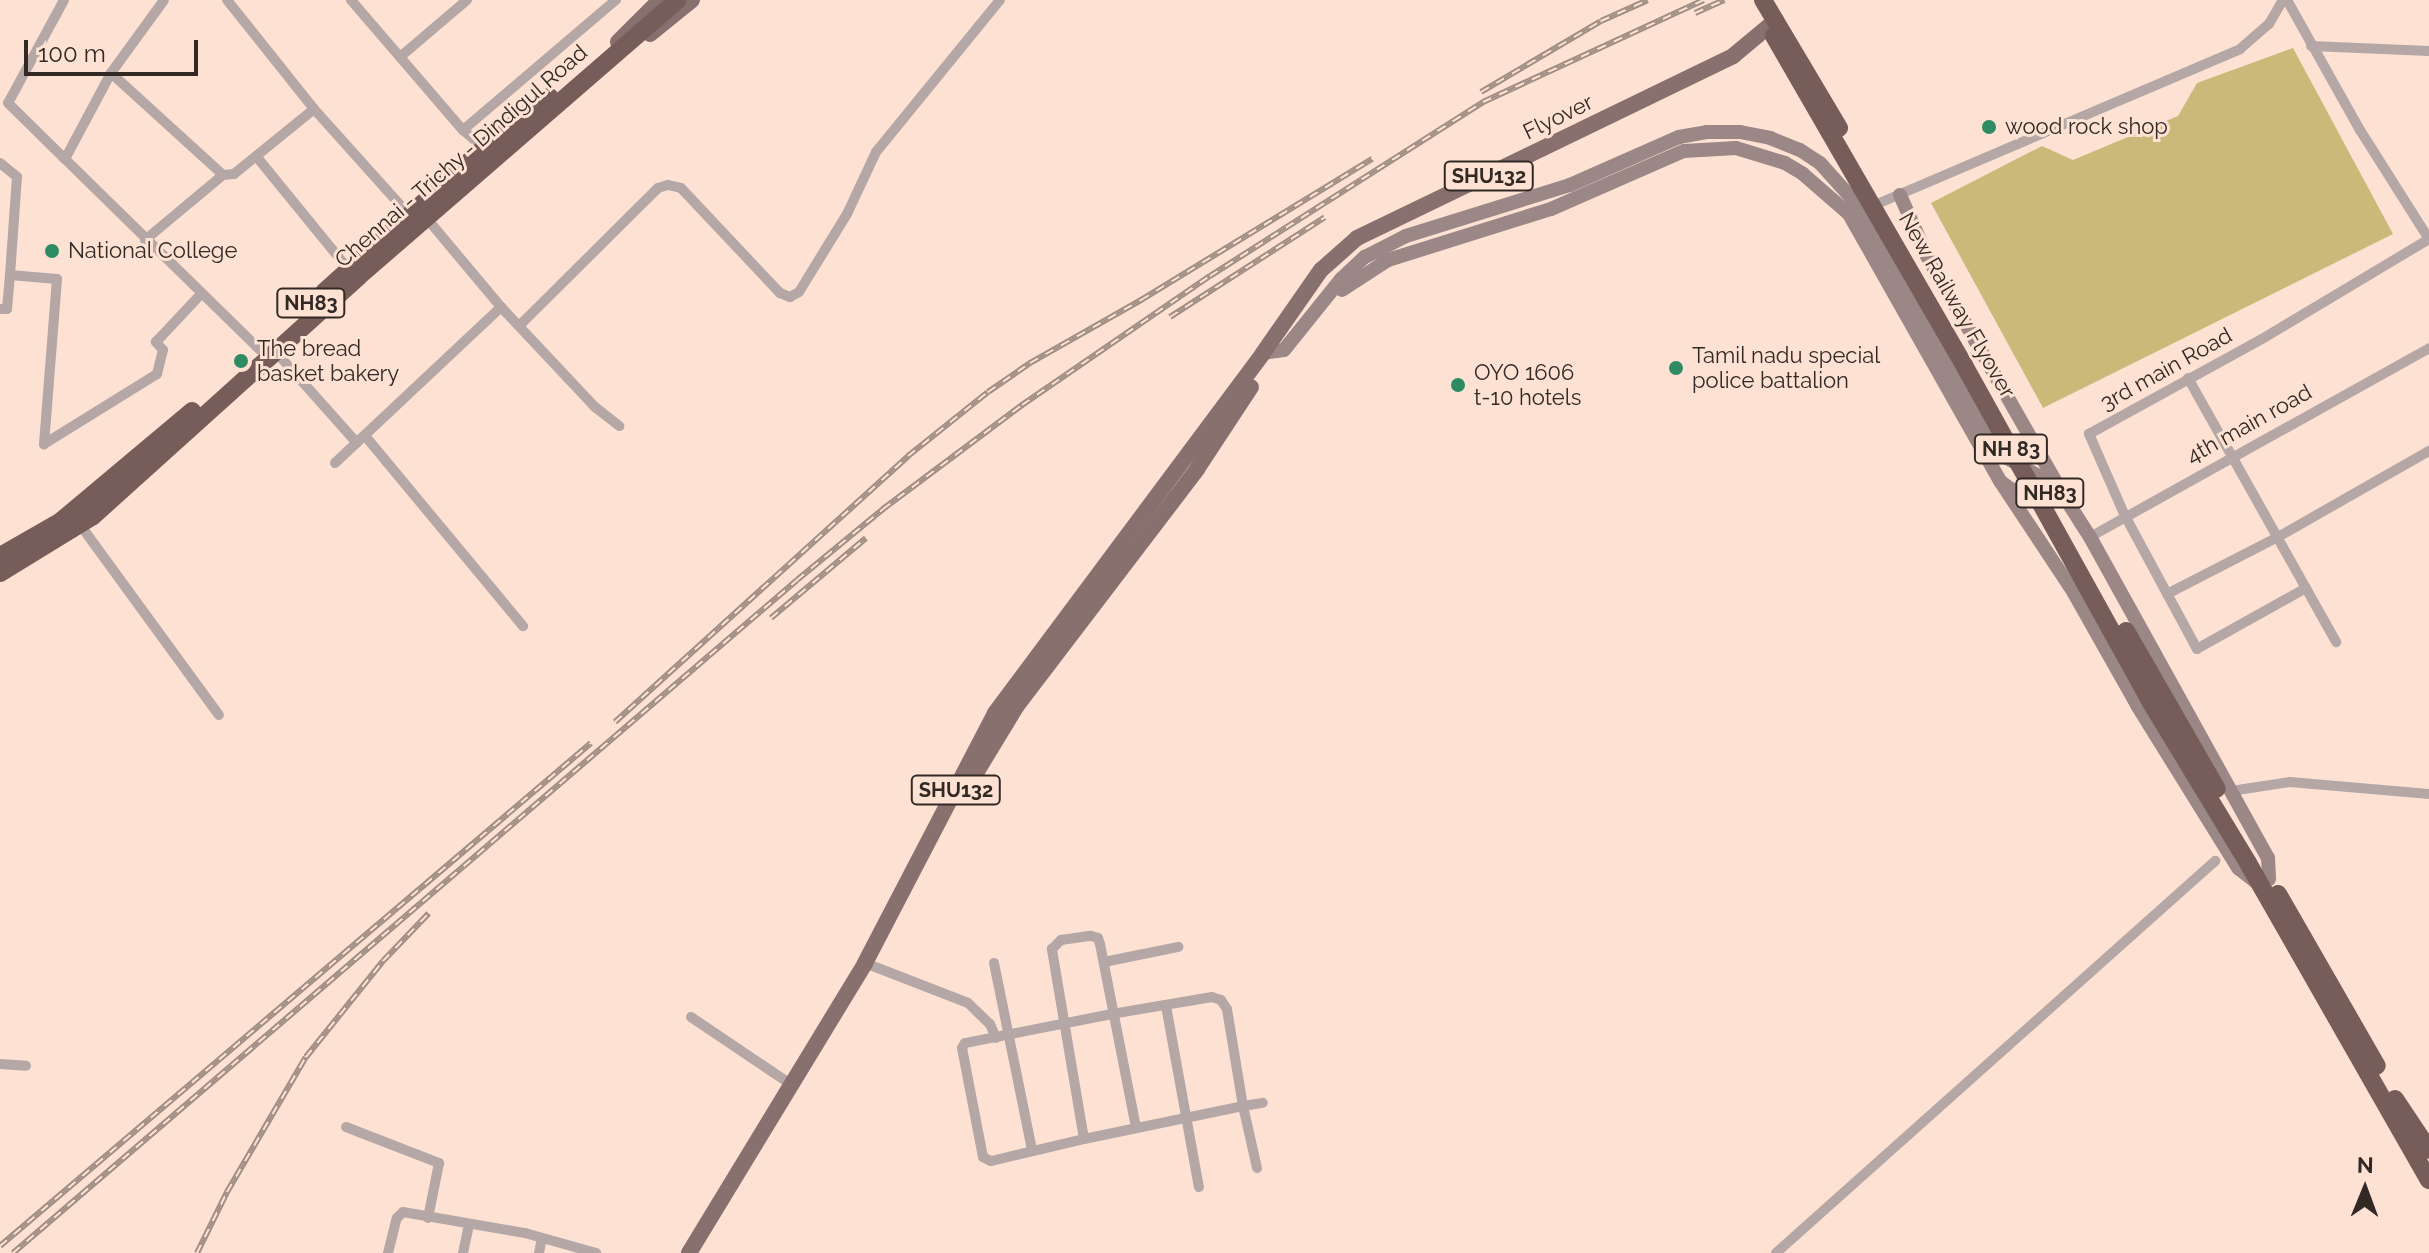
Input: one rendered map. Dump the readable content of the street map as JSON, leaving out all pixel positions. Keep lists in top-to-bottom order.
{
  "streets": {
    "highway": [
      "Chennai - Trichy - Dindigul Road",
      "NH83",
      "New Railway Flyover",
      "NH 83"
    ],
    "main road": ["Flyover", "SHU132"],
    "street": ["3rd main Road", "4th main road"]
  },
  "crossings": [
    ["Flyover", "SHU132"],
    ["Flyover", "New Railway Flyover"],
    ["Chennai - Trichy - Dindigul Road", "NH83"],
    ["3rd main Road", "4th main road"]
  ],
  "places": [
    "wood rock shop",
    "National College",
    "The bread basket bakery",
    "Tamil nadu special police battalion",
    "OYO 1606 t-10 hotels"
  ],
  "scale_bar": "100 m",
  "north": "top"
}
